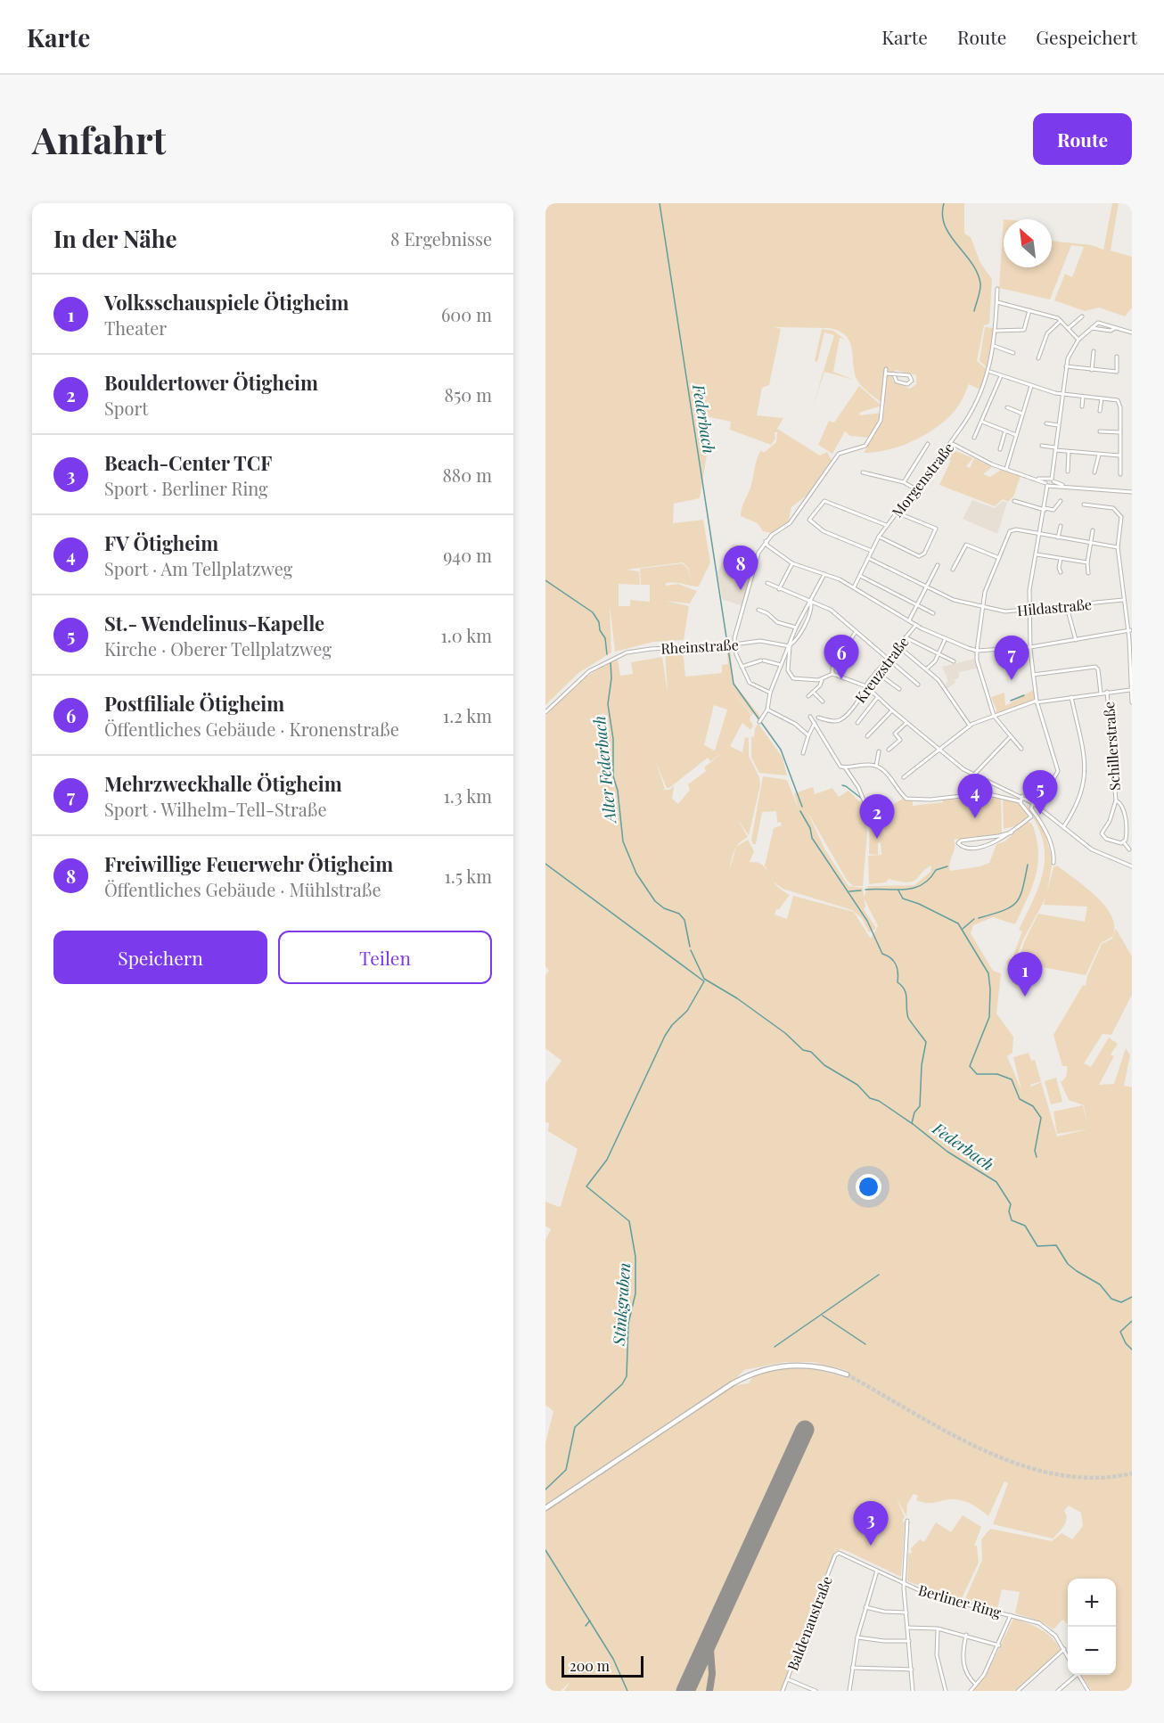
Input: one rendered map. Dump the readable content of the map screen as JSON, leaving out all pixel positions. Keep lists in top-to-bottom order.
{
  "streets": {
    "street": [
      "Morgenstraße",
      "Hildastraße",
      "Rheinstraße",
      "Kreuzstraße",
      "Schillerstraße",
      "Berliner Ring",
      "Baldenaustraße"
    ]
  },
  "crossings": [
    ["Morgenstraße", "Hildastraße"],
    ["Berliner Ring", "Baldenaustraße"]
  ],
  "water": ["Federbach", "Alter Federbach", "Stinkgraben"],
  "scale_bar": "200 m",
  "north": "top left",
  "page": {
    "header": "Karte",
    "nav": ["Karte", "Route", "Gespeichert"],
    "buttons": [
      "Route",
      ["Speichern", "Teilen"]
    ],
    "title": "Anfahrt",
    "heading": ["In der Nähe", "8 Ergebnisse"],
    "list": [
      {
        "mark": "1",
        "name": "Volksschauspiele Ötigheim",
        "note": "Theater",
        "value": "600 m"
      },
      {
        "mark": "2",
        "name": "Bouldertower Ötigheim",
        "note": "Sport",
        "value": "850 m"
      },
      {
        "mark": "3",
        "name": "Beach-Center TCF",
        "note": "Sport · Berliner Ring",
        "value": "880 m"
      },
      {
        "mark": "4",
        "name": "FV Ötigheim",
        "note": "Sport · Am Tellplatzweg",
        "value": "940 m"
      },
      {
        "mark": "5",
        "name": "St.- Wendelinus-Kapelle",
        "note": "Kirche · Oberer Tellplatzweg",
        "value": "1.0 km"
      },
      {
        "mark": "6",
        "name": "Postfiliale Ötigheim",
        "note": "Öffentliches Gebäude · Kronenstraße",
        "value": "1.2 km"
      },
      {
        "mark": "7",
        "name": "Mehrzweckhalle Ötigheim",
        "note": "Sport · Wilhelm-Tell-Straße",
        "value": "1.3 km"
      },
      {
        "mark": "8",
        "name": "Freiwillige Feuerwehr Ötigheim",
        "note": "Öffentliches Gebäude · Mühlstraße",
        "value": "1.5 km"
      }
    ],
    "pins": [
      "8",
      "6",
      "7",
      "5",
      "4",
      "2",
      "1",
      "3"
    ],
    "map_buttons": ["+", "−"],
    "scale": "200 m"
  }
}
